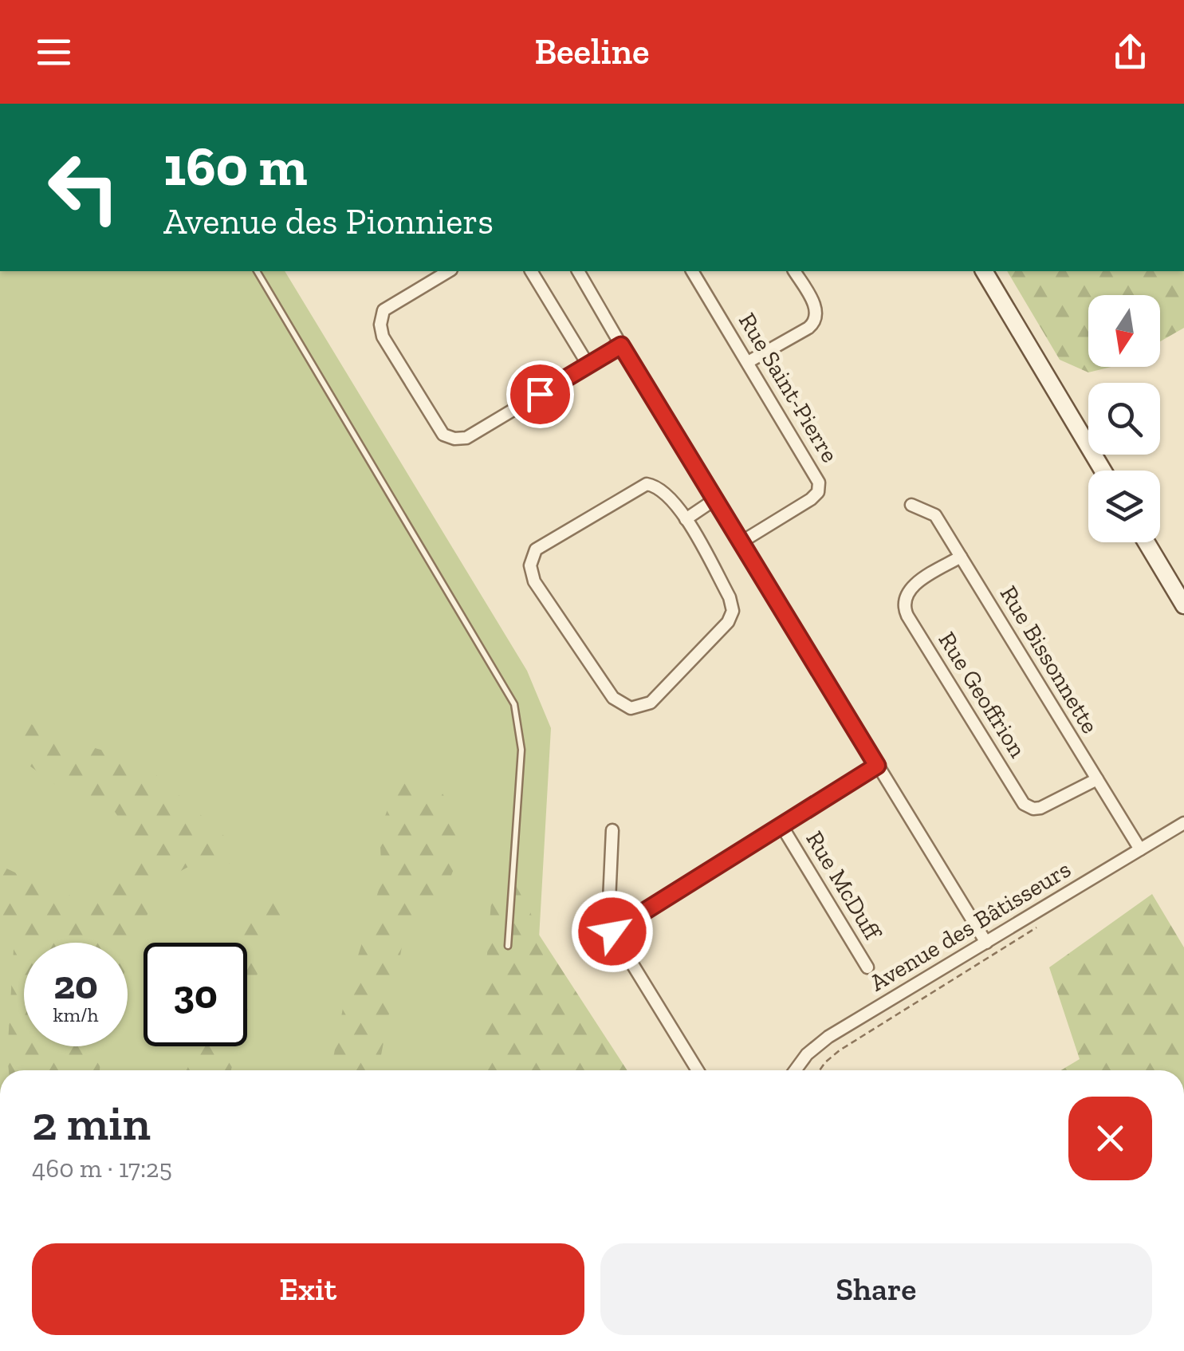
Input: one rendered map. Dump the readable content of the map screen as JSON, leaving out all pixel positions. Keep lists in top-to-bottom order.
{
  "streets": {
    "street": [
      "Rue Saint-Pierre",
      "Rue Bissonnette",
      "Rue Geoffrion",
      "Rue McDuff",
      "Avenue des Bâtisseurs"
    ]
  },
  "crossings": [
    ["Rue Bissonnette", "Rue Geoffrion"],
    ["Rue Bissonnette", "Avenue des Bâtisseurs"]
  ],
  "north": "bottom",
  "page": {
    "header": "Beeline",
    "turn": ["160 m", "Avenue des Pionniers"],
    "speed": "20 km/h",
    "limit": "30",
    "heading": ["2 min", "460 m · 17:25"],
    "buttons": ["Exit", "Share"]
  }
}
